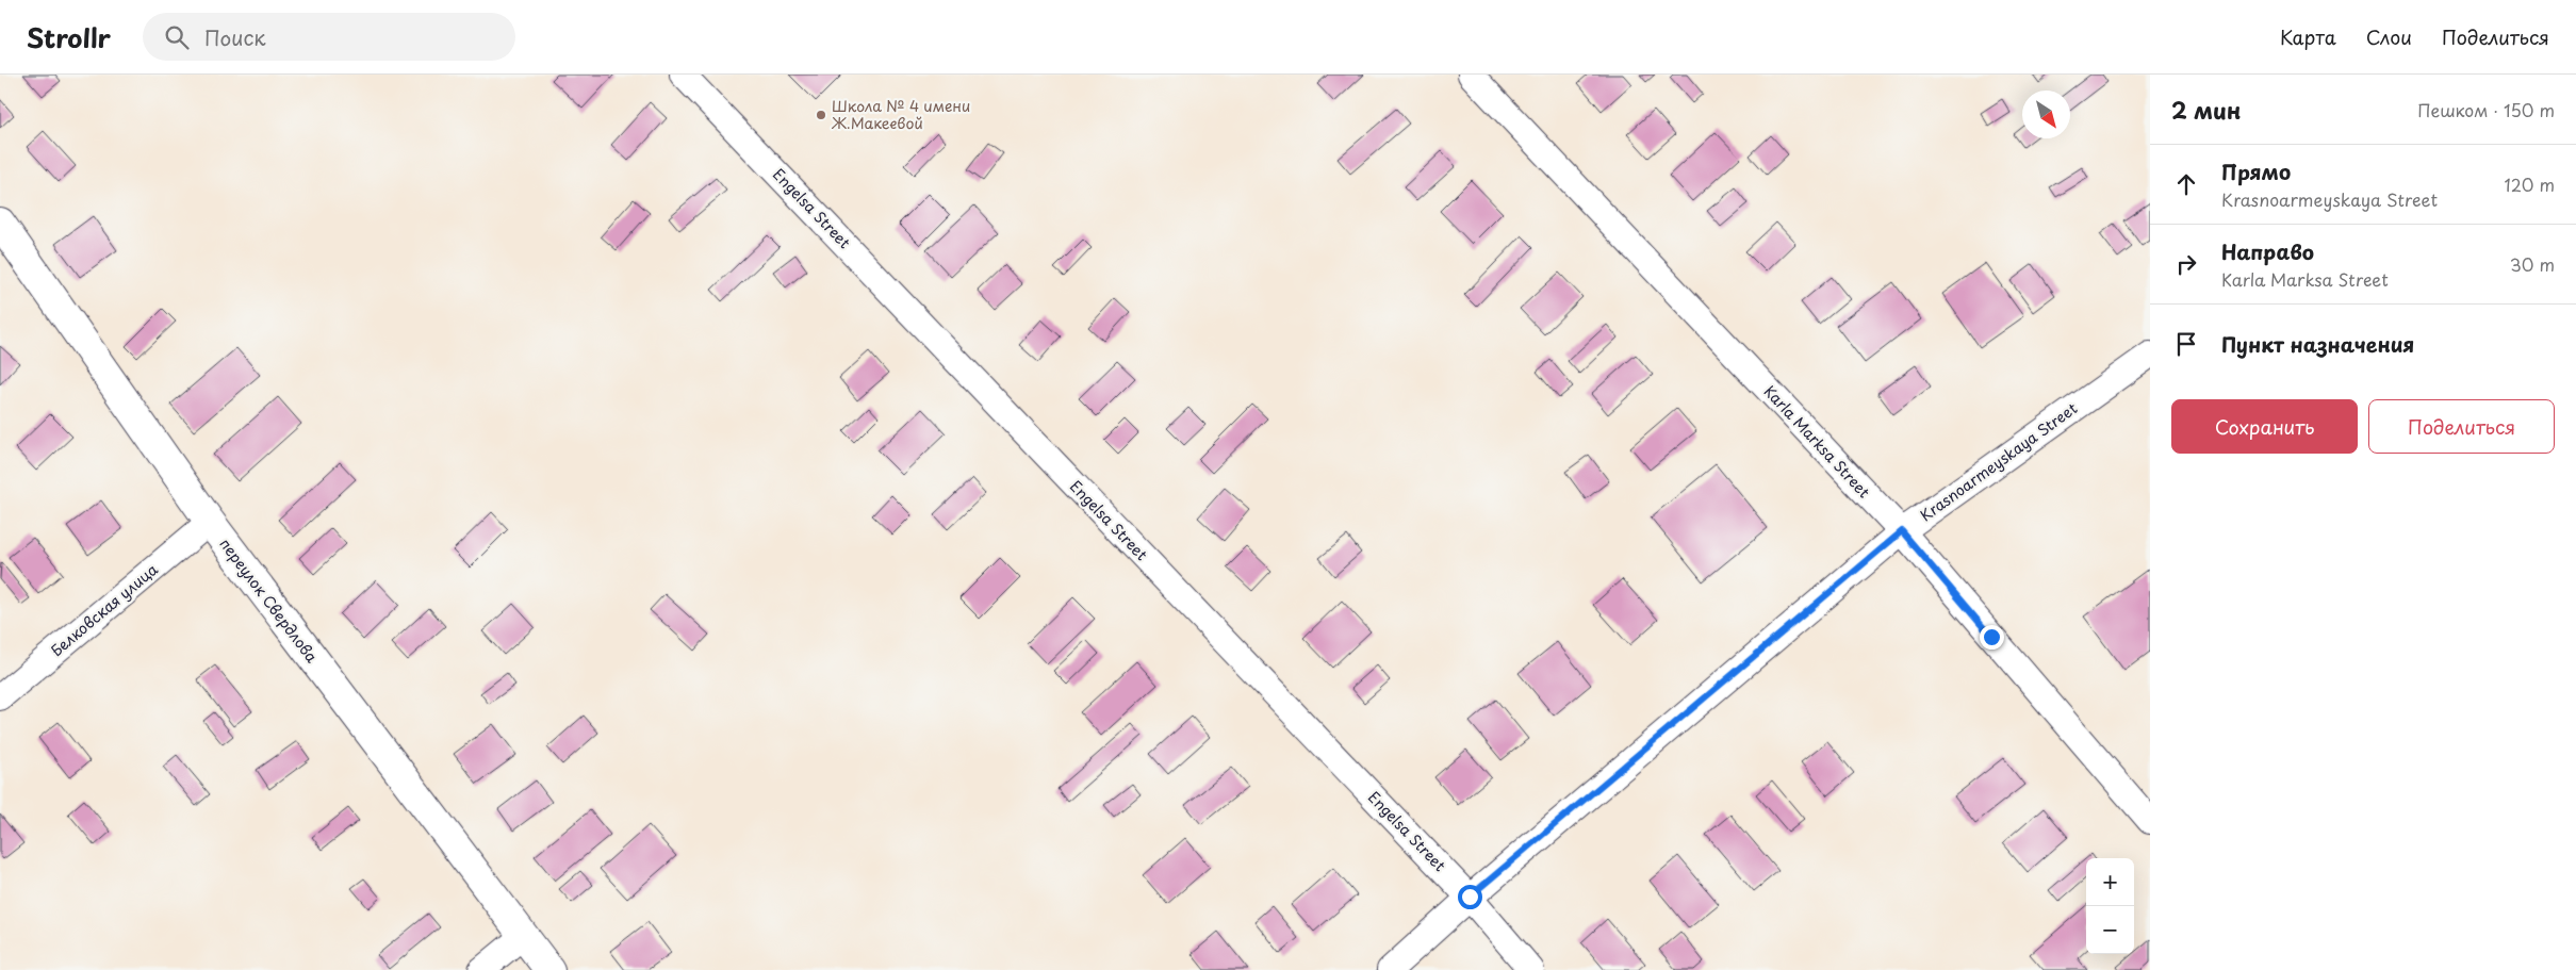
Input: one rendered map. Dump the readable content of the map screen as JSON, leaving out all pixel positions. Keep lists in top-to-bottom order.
{
  "streets": {
    "street": [
      "Engelsa Street",
      "Karla Marksa Street",
      "Krasnoarmeyskaya Street",
      "переулок Свердлова",
      "Белковская улица"
    ]
  },
  "crossings": [
    ["Engelsa Street", "Krasnoarmeyskaya Street"],
    ["Karla Marksa Street", "Krasnoarmeyskaya Street"],
    ["переулок Свердлова", "Белковская улица"]
  ],
  "places": ["Школа № 4 имени Ж.Макеевой"],
  "north": "bottom right",
  "page": {
    "header": "Strollr",
    "search": "Поиск",
    "nav": ["Карта", "Слои", "Поделиться"],
    "heading": ["2 мин", "Пешком · 150 m"],
    "list": [
      ["Прямо", "Krasnoarmeyskaya Street", "120 m"],
      ["Направо", "Karla Marksa Street", "30 m"],
      "Пункт назначения"
    ],
    "buttons": ["Сохранить", "Поделиться"],
    "map_buttons": ["+", "−"]
  }
}
